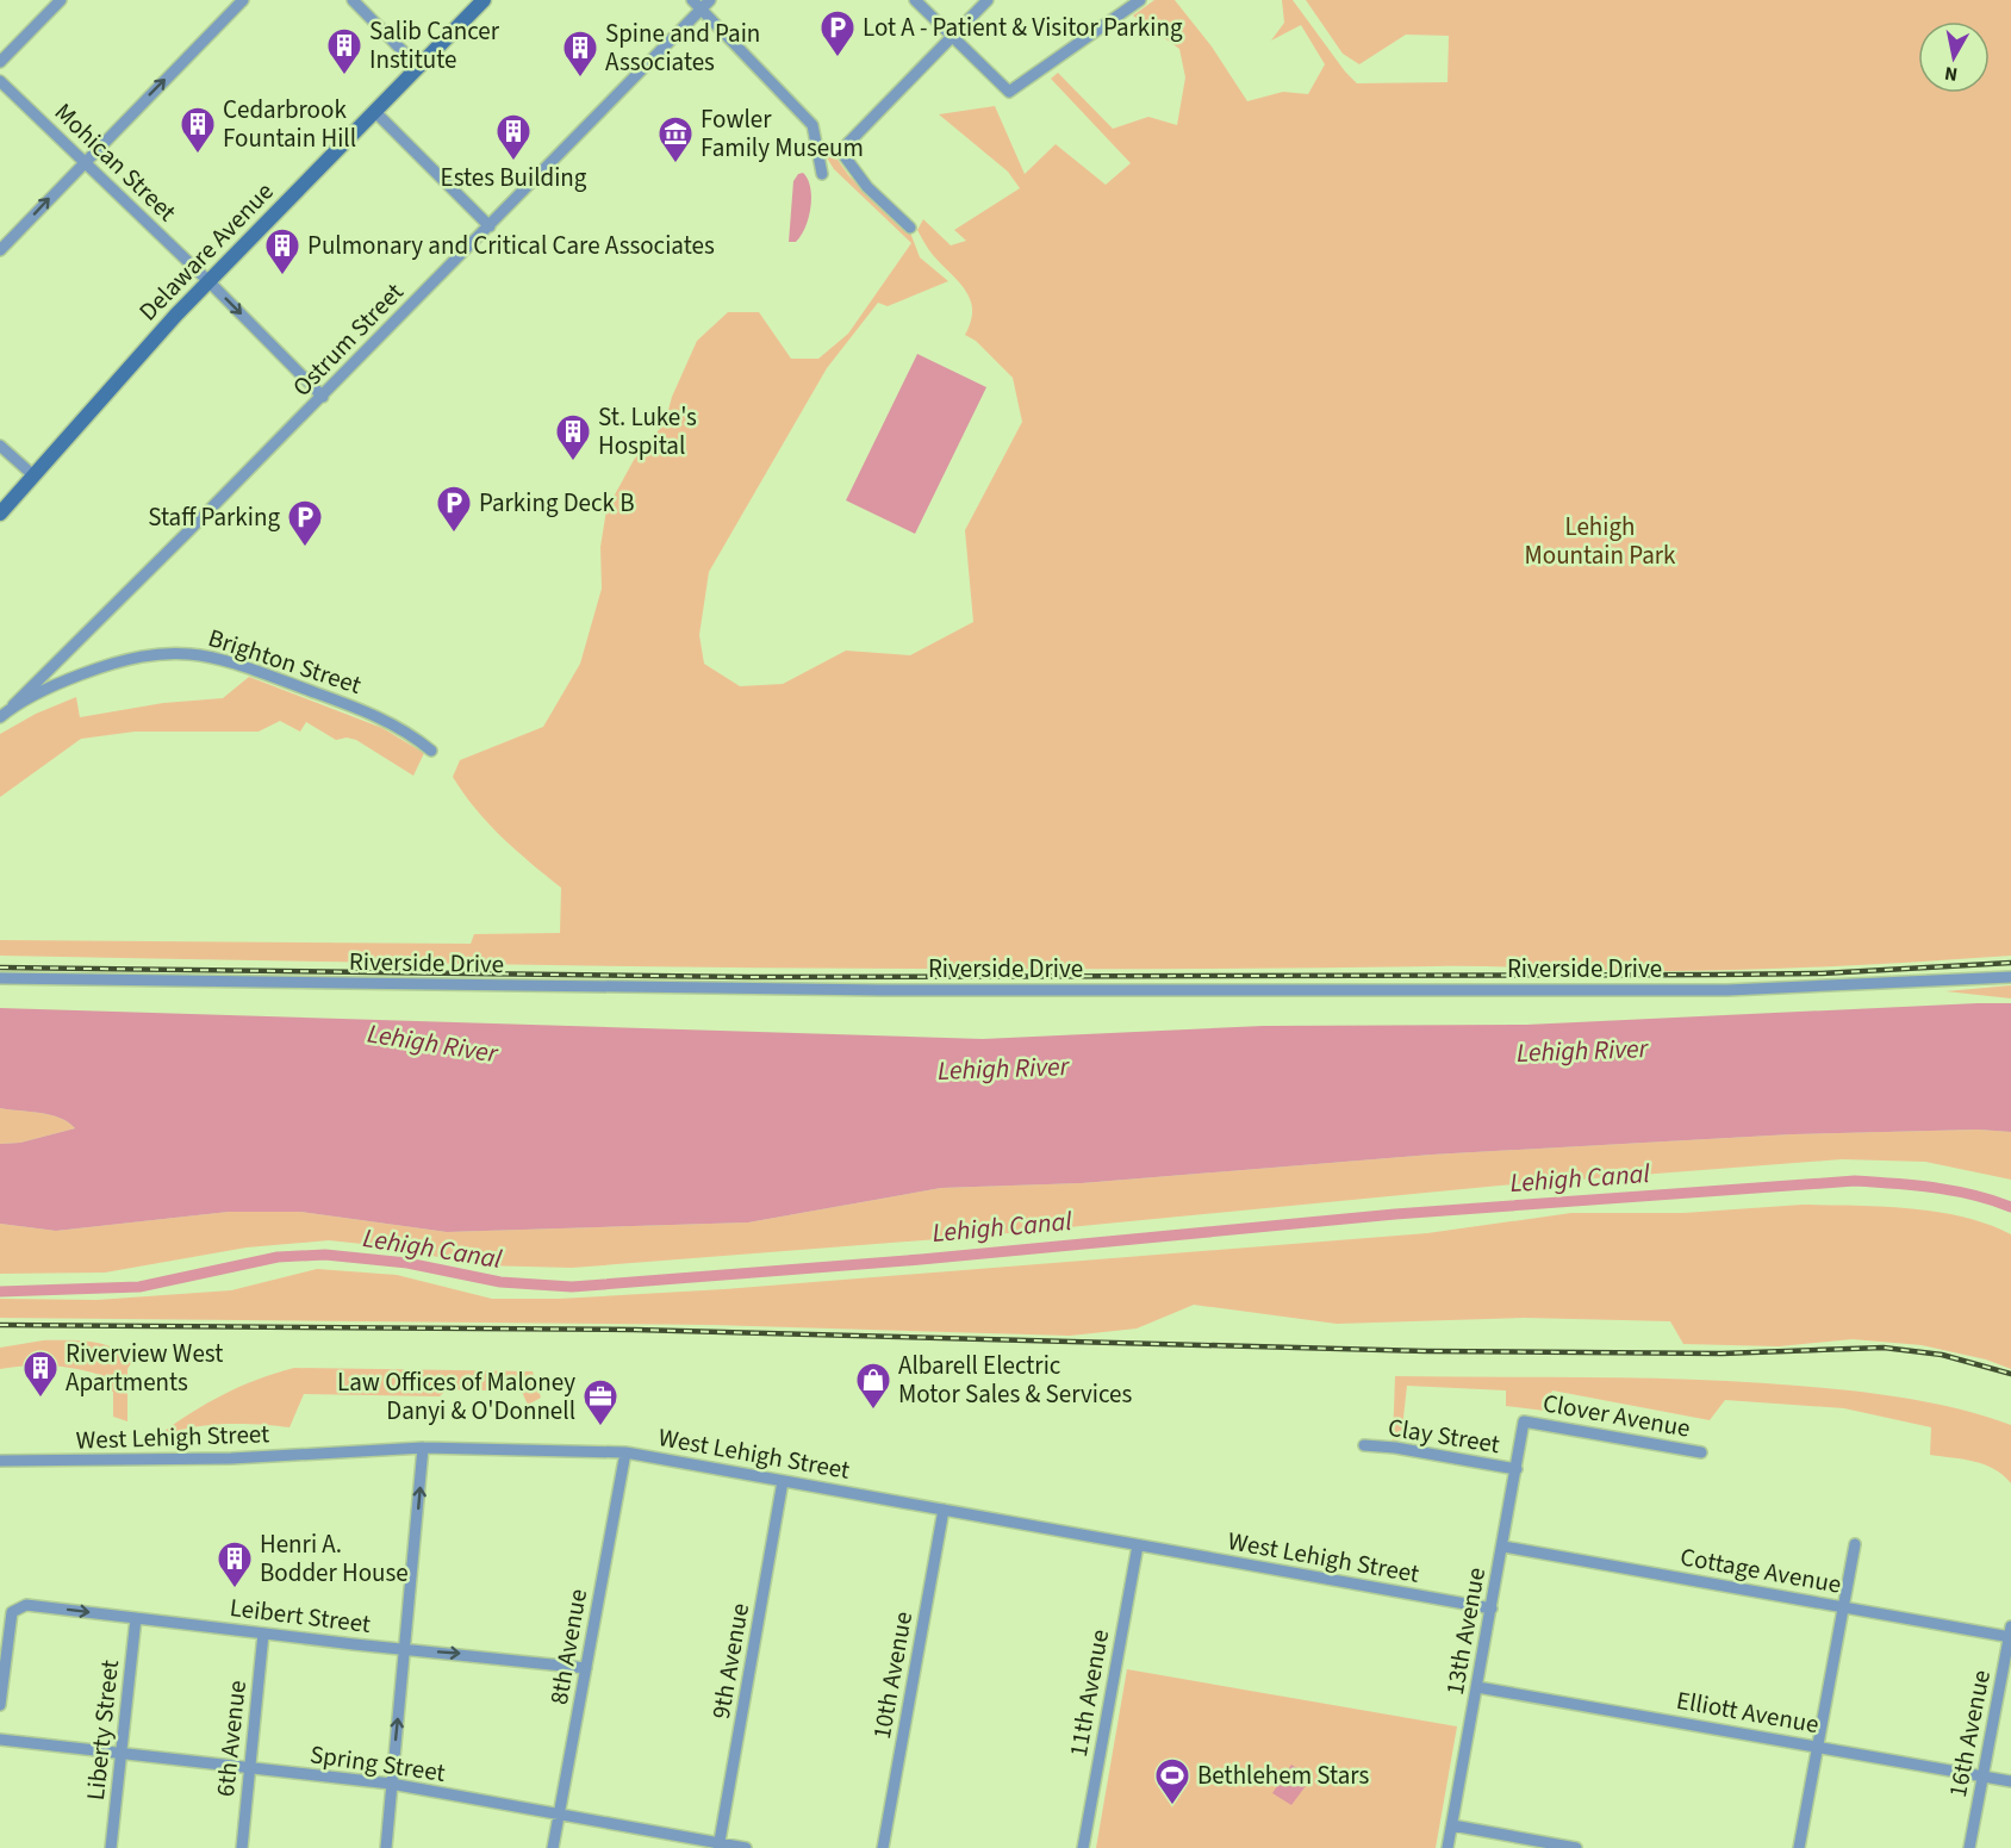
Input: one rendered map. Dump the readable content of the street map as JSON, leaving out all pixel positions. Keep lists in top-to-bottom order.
{
  "streets": {
    "main road": ["Delaware Avenue"],
    "street": [
      "Mohican Street",
      "Ostrum Street",
      "Brighton Street",
      "Riverside Drive",
      "Clover Avenue",
      "Clay Street",
      "West Lehigh Street",
      "Cottage Avenue",
      "Leibert Street",
      "13th Avenue",
      "8th Avenue",
      "9th Avenue",
      "10th Avenue",
      "11th Avenue",
      "Elliott Avenue",
      "Liberty Street",
      "16th Avenue",
      "6th Avenue",
      "Spring Street"
    ]
  },
  "crossings": [
    ["Mohican Street", "Delaware Avenue"],
    ["Mohican Street", "Ostrum Street"],
    ["Ostrum Street", "Brighton Street"],
    ["Clover Avenue", "13th Avenue"],
    ["Clay Street", "13th Avenue"],
    ["West Lehigh Street", "13th Avenue"],
    ["West Lehigh Street", "8th Avenue"],
    ["West Lehigh Street", "9th Avenue"],
    ["West Lehigh Street", "10th Avenue"],
    ["West Lehigh Street", "11th Avenue"],
    ["Cottage Avenue", "13th Avenue"],
    ["Cottage Avenue", "16th Avenue"],
    ["Leibert Street", "8th Avenue"],
    ["Leibert Street", "Liberty Street"],
    ["Leibert Street", "6th Avenue"],
    ["13th Avenue", "Elliott Avenue"],
    ["8th Avenue", "Spring Street"],
    ["9th Avenue", "Spring Street"],
    ["Elliott Avenue", "16th Avenue"],
    ["Liberty Street", "Spring Street"],
    ["6th Avenue", "Spring Street"]
  ],
  "one_way": ["Mohican Street", "Leibert Street"],
  "water": ["Lehigh River", "Lehigh Canal"],
  "parks": ["Lehigh Mountain Park"],
  "places": {
    "parking": ["Lot A - Patient & Visitor Parking", "Parking Deck B", "Staff Parking"],
    "building": [
      "Salib Cancer Institute",
      "Spine and Pain Associates",
      "Cedarbrook Fountain Hill",
      "Estes Building",
      "Pulmonary and Critical Care Associates",
      "St. Luke's Hospital",
      "Riverview West Apartments",
      "Henri A. Bodder House"
    ],
    "museum": ["Fowler Family Museum"],
    "shop": ["Albarell Electric Motor Sales & Services"],
    "office": ["Law Offices of Maloney Danyi & O'Donnell"],
    "sports": ["Bethlehem Stars"]
  },
  "north": "bottom"
}
